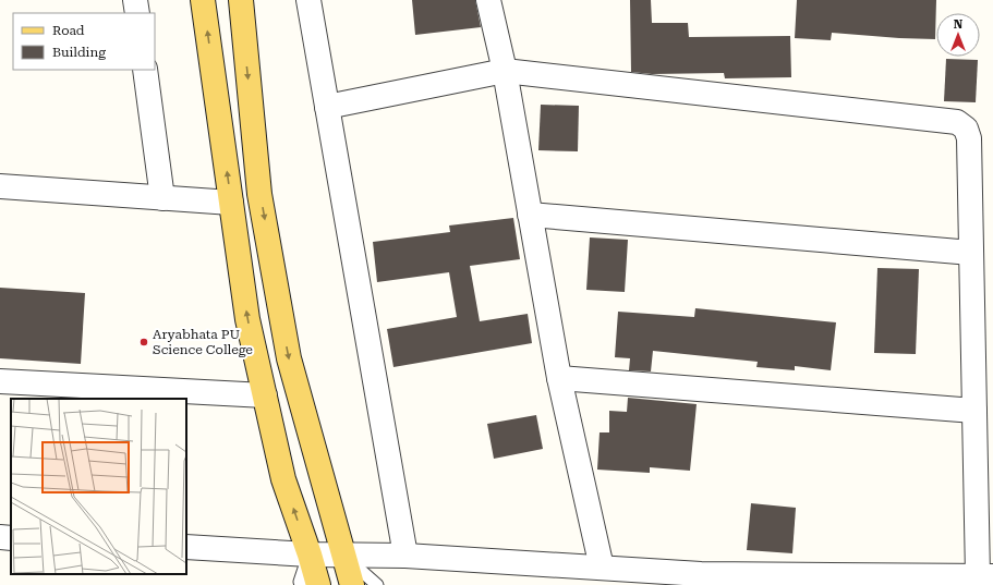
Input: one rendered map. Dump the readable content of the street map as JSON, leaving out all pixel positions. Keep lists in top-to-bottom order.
{
  "places": ["Aryabhata PU Science College"],
  "legend": ["Road", "Building"],
  "north": "top"
}
